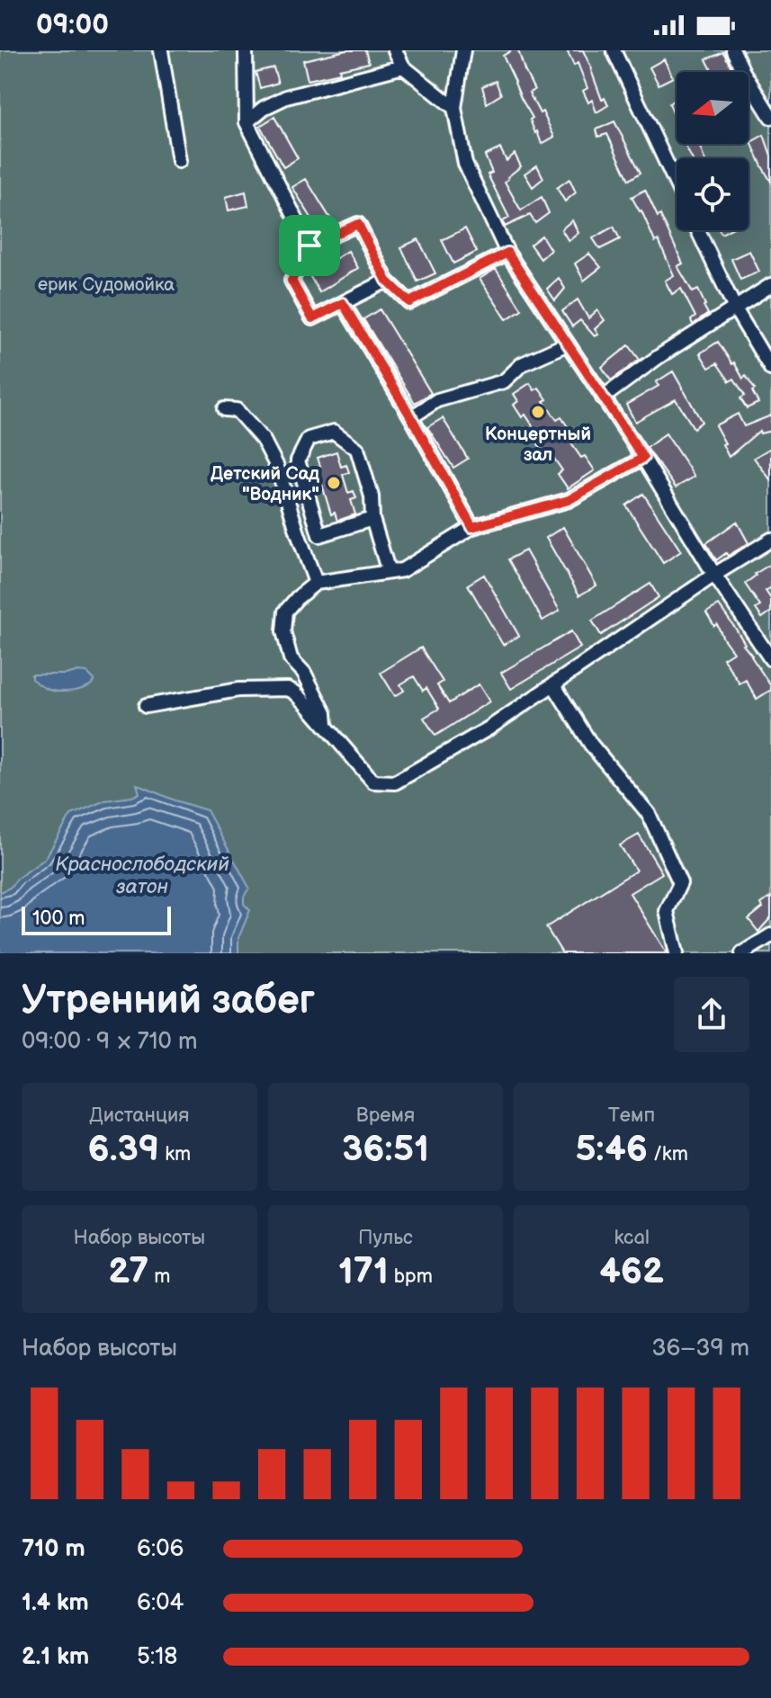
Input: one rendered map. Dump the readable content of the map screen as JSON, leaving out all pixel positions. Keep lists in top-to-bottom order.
{
  "water": ["Краснослободский затон"],
  "parks": ["ерик Судомойка"],
  "places": ["Концертный зал", "Детский Сад \"Водник\""],
  "scale_bar": "100 m",
  "north": "left",
  "page": {
    "status": "09:00",
    "scale": "100 m",
    "heading": ["Утренний забег", "09:00 · 9 × 710 m"],
    "stats": [
      ["Дистанция", "6.39 km"],
      ["Время", "36:51"],
      ["Темп", "5:46 /km"],
      ["Набор высоты", "27 m"],
      ["Пульс", "171 bpm"],
      ["kcal", "462"]
    ],
    "chart": ["Набор высоты", "36–39 m"],
    "list": [
      {
        "name": "710 m",
        "note": "6:06"
      },
      {
        "name": "1.4 km",
        "note": "6:04"
      },
      {
        "name": "2.1 km",
        "note": "5:18"
      }
    ]
  }
}
